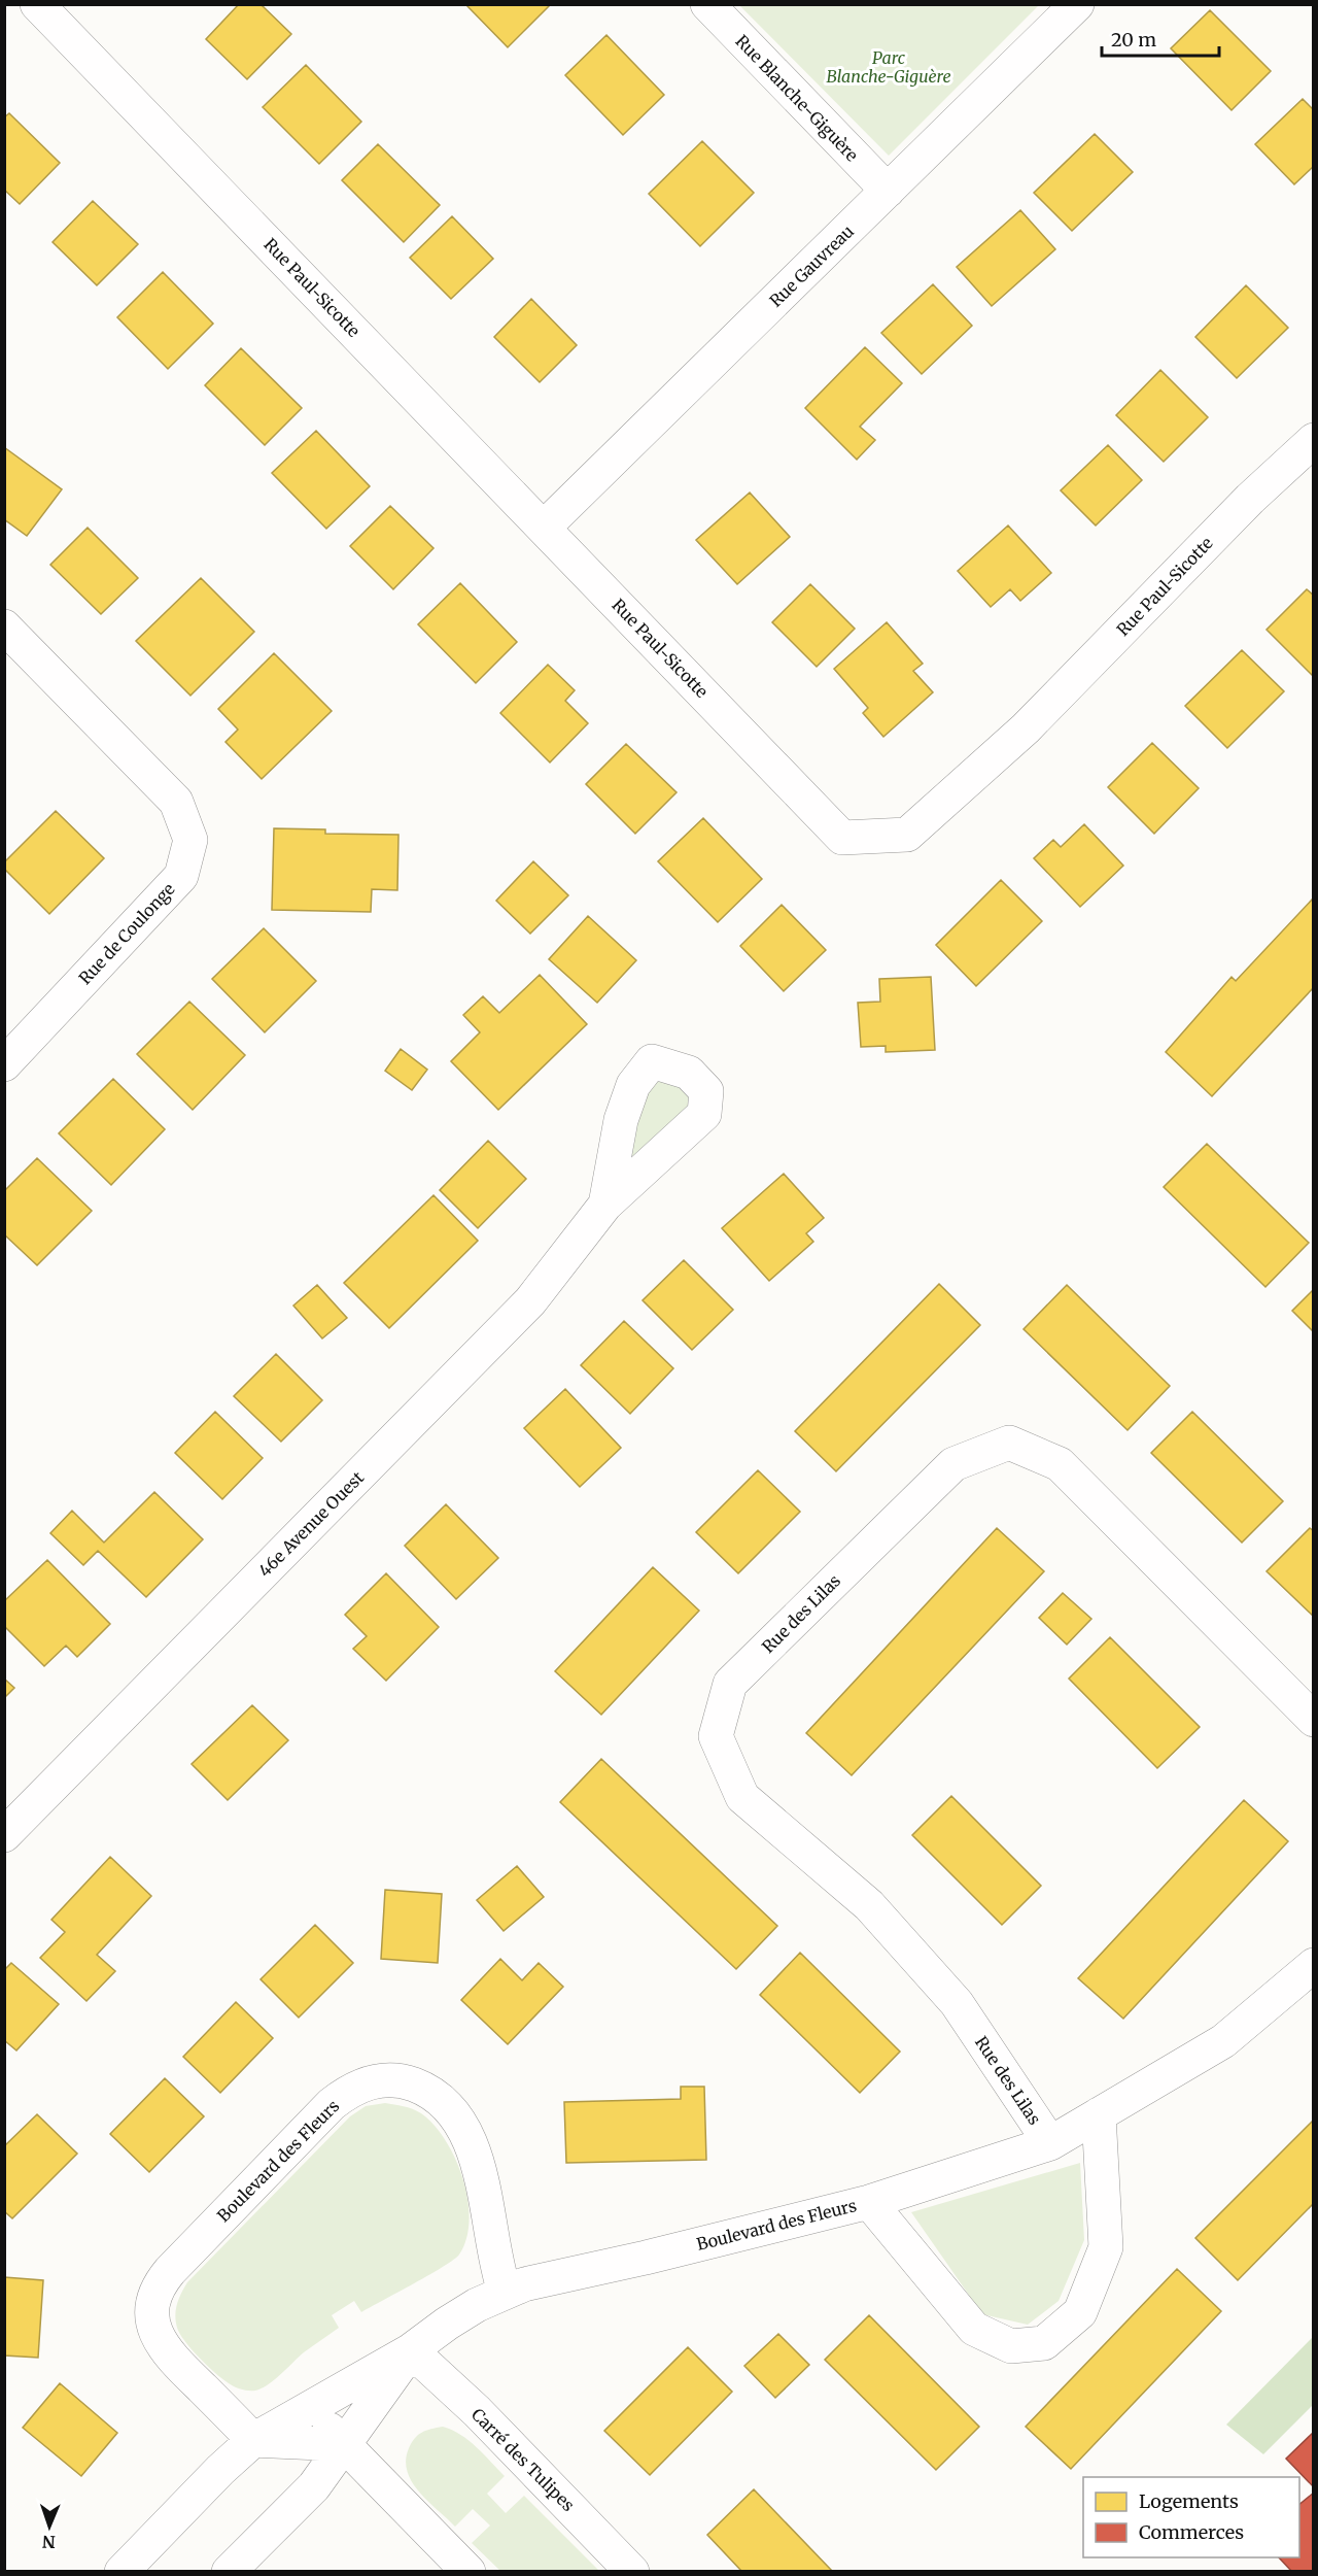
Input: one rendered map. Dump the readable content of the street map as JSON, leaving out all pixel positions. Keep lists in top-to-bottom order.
{
  "streets": {
    "street": [
      "Rue Blanche-Giguère",
      "Rue Gauvreau",
      "Rue Paul-Sicotte",
      "Rue de Coulonge",
      "46e Avenue Ouest",
      "Rue des Lilas",
      "Boulevard des Fleurs",
      "Carré des Tulipes"
    ]
  },
  "crossings": [
    ["Rue Blanche-Giguère", "Rue Gauvreau"],
    ["Rue Gauvreau", "Rue Paul-Sicotte"],
    ["Rue des Lilas", "Boulevard des Fleurs"],
    ["Boulevard des Fleurs", "Carré des Tulipes"]
  ],
  "parks": ["Parc Blanche-Giguère"],
  "legend": ["Logements", "Commerces"],
  "scale_bar": "20 m",
  "north": "bottom"
}
